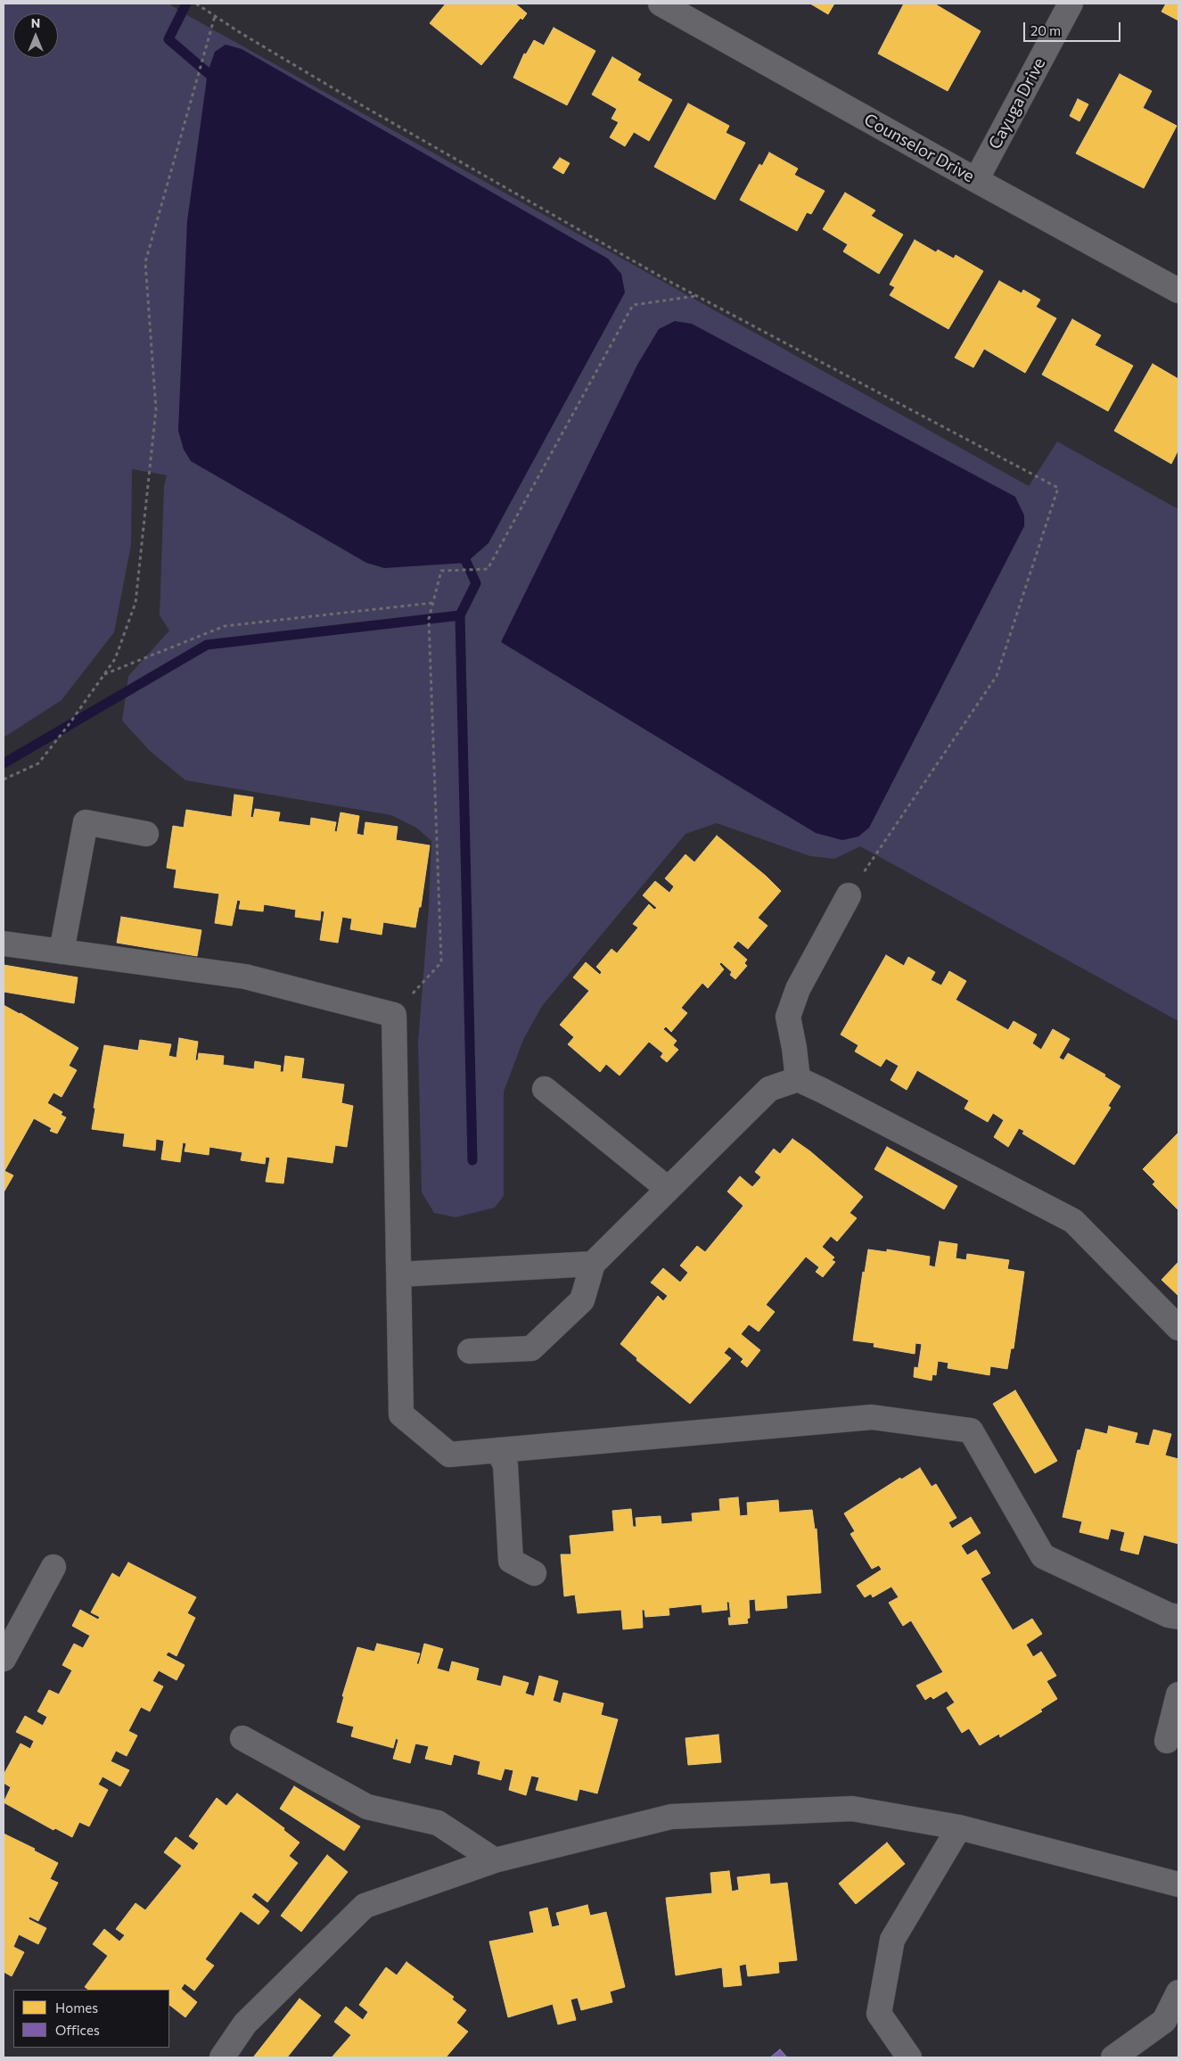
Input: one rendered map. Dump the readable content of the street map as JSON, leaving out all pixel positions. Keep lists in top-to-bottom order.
{
  "streets": {
    "street": ["Cayuga Drive", "Counselor Drive"]
  },
  "crossings": [
    ["Cayuga Drive", "Counselor Drive"]
  ],
  "legend": ["Homes", "Offices"],
  "scale_bar": "20 m",
  "north": "top"
}
